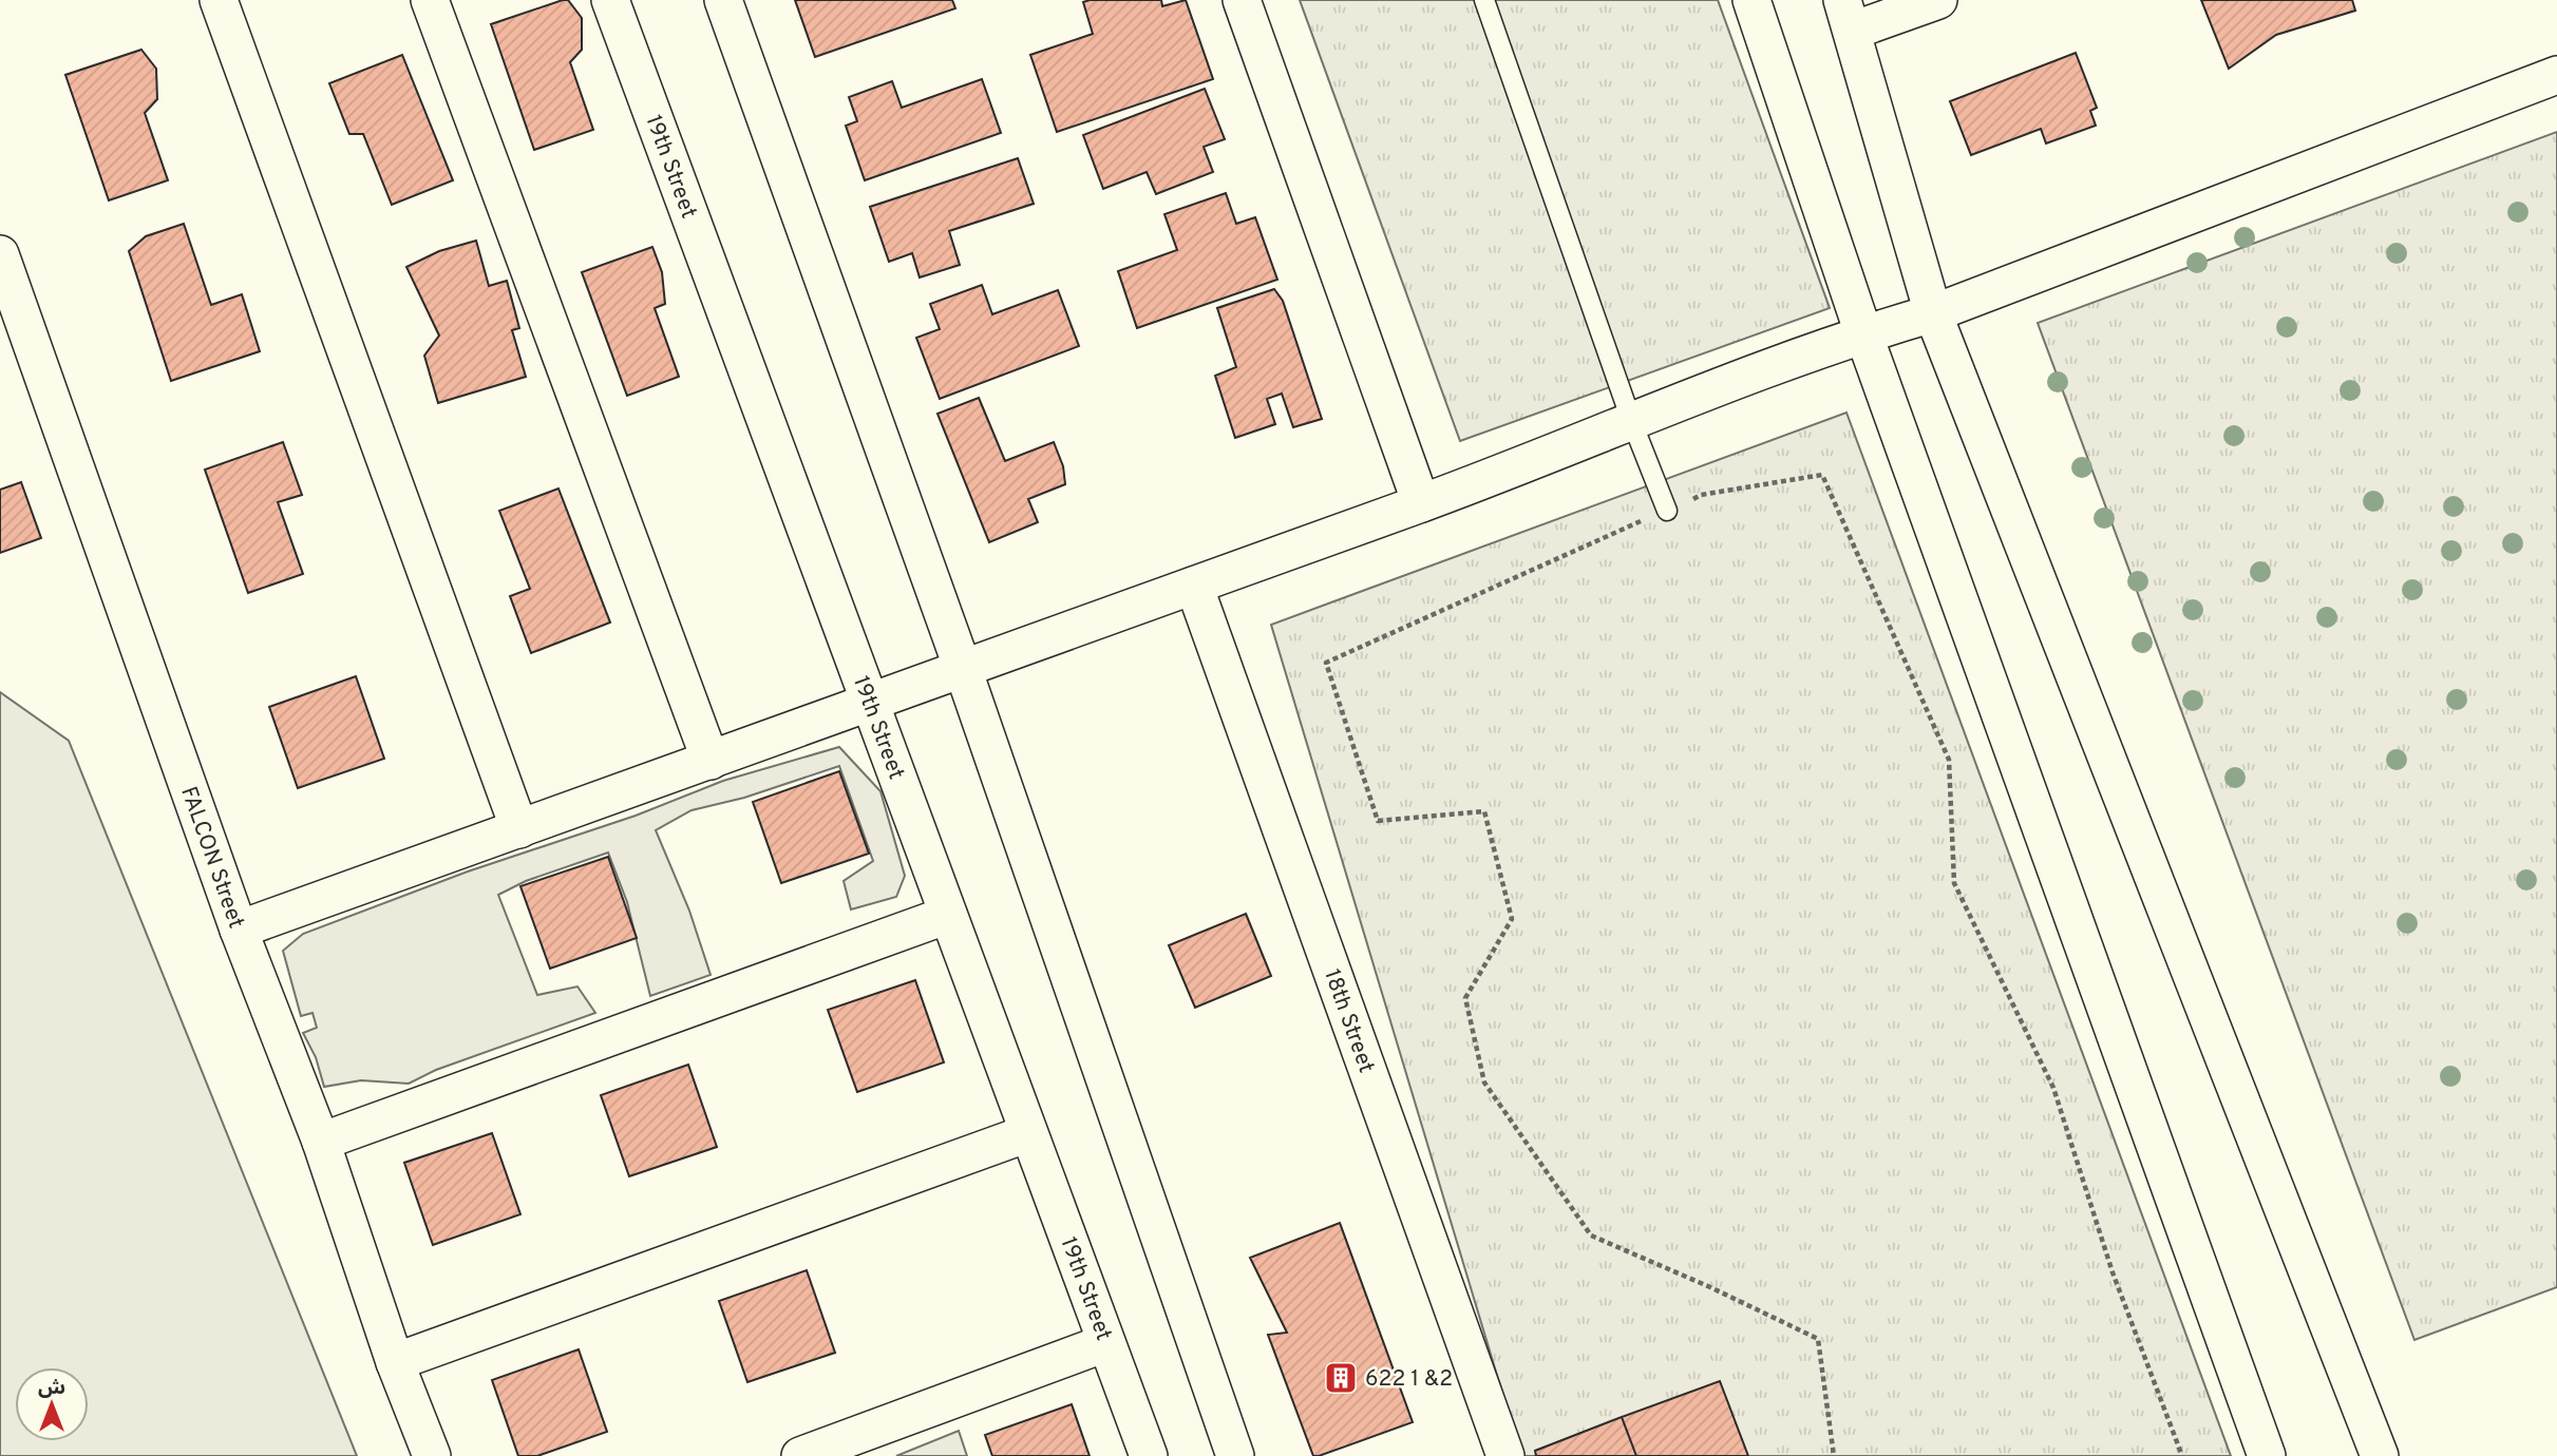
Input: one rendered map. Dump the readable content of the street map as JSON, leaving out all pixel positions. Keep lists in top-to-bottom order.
{
  "streets": {
    "street": ["19th Street", "FALCON Street", "18th Street"]
  },
  "places": {
    "building": ["622 1 &2"]
  },
  "north": "top"
}
